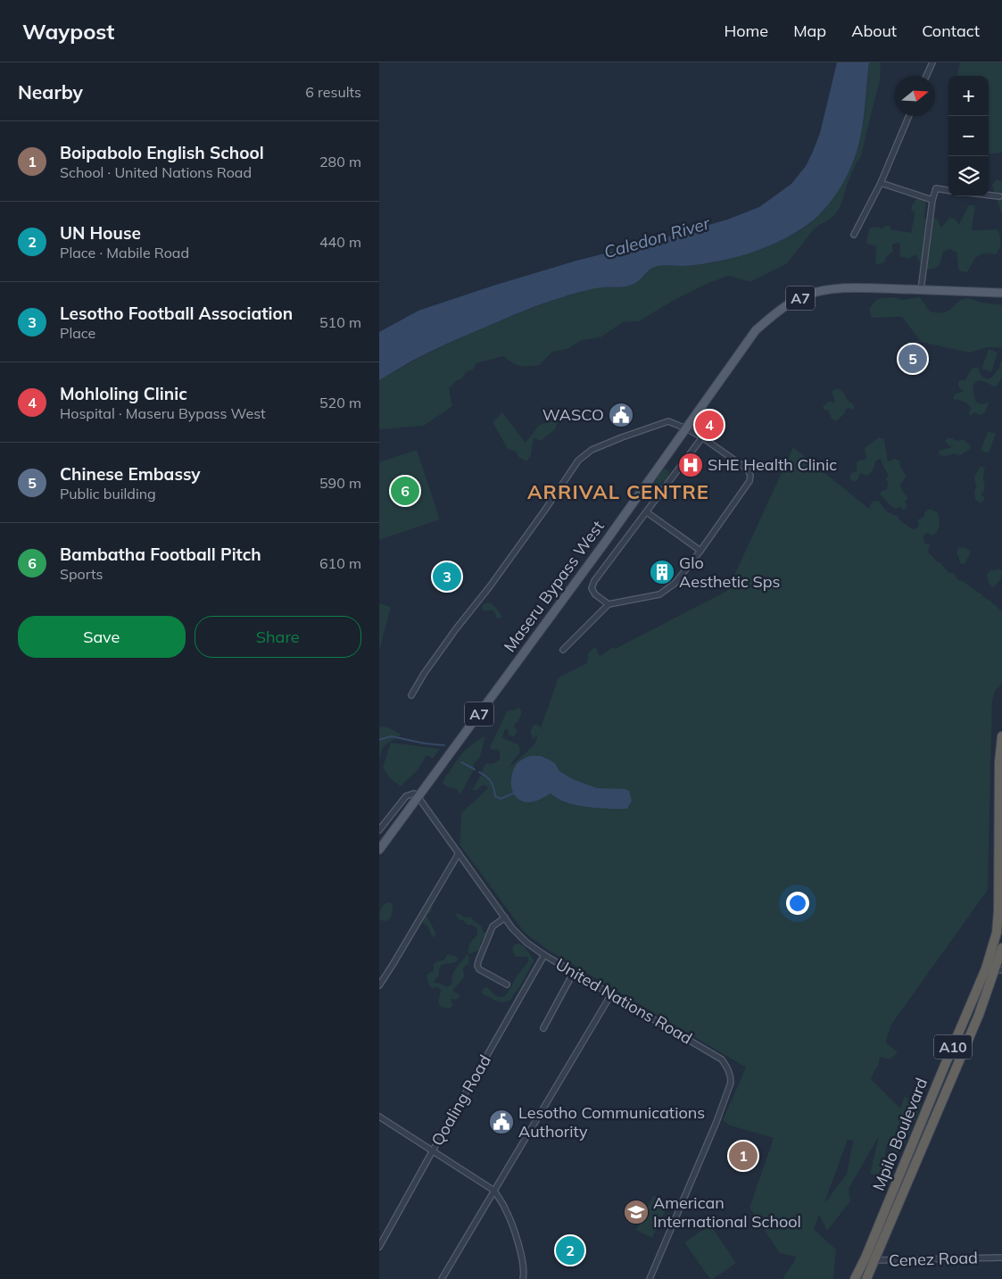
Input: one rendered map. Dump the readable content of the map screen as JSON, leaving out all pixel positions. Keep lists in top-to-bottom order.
{
  "streets": {
    "highway": ["A10", "Mpilo Boulevard"],
    "main road": ["A7", "Maseru Bypass West"],
    "street": ["United Nations Road", "Qoaling Road", "Cenez Road"]
  },
  "crossings": [
    ["Maseru Bypass West", "United Nations Road"],
    ["United Nations Road", "Qoaling Road"],
    ["Mpilo Boulevard", "Cenez Road"]
  ],
  "districts": ["ARRIVAL CENTRE"],
  "water": ["Caledon River"],
  "places": {
    "public building": ["WASCO", "Lesotho Communications Authority"],
    "hospital": ["SHE Health Clinic"],
    "building": ["Glo Aesthetic Sps"],
    "school or university": ["American International School"]
  },
  "north": "right",
  "page": {
    "header": "Waypost",
    "nav": [
      "Home",
      "Map",
      "About",
      "Contact"
    ],
    "heading": ["Nearby", "6 results"],
    "map_buttons": ["+", "−"],
    "list": [
      {
        "mark": "1",
        "name": "Boipabolo English School",
        "note": "School · United Nations Road",
        "value": "280 m"
      },
      {
        "mark": "2",
        "name": "UN House",
        "note": "Place · Mabile Road",
        "value": "440 m"
      },
      {
        "mark": "3",
        "name": "Lesotho Football Association",
        "note": "Place",
        "value": "510 m"
      },
      {
        "mark": "4",
        "name": "Mohloling Clinic",
        "note": "Hospital · Maseru Bypass West",
        "value": "520 m"
      },
      {
        "mark": "5",
        "name": "Chinese Embassy",
        "note": "Public building",
        "value": "590 m"
      },
      {
        "mark": "6",
        "name": "Bambatha Football Pitch",
        "note": "Sports",
        "value": "610 m"
      }
    ],
    "pins": [
      "5",
      "4",
      "6",
      "3",
      "1",
      "2"
    ],
    "buttons": ["Save", "Share"]
  }
}
